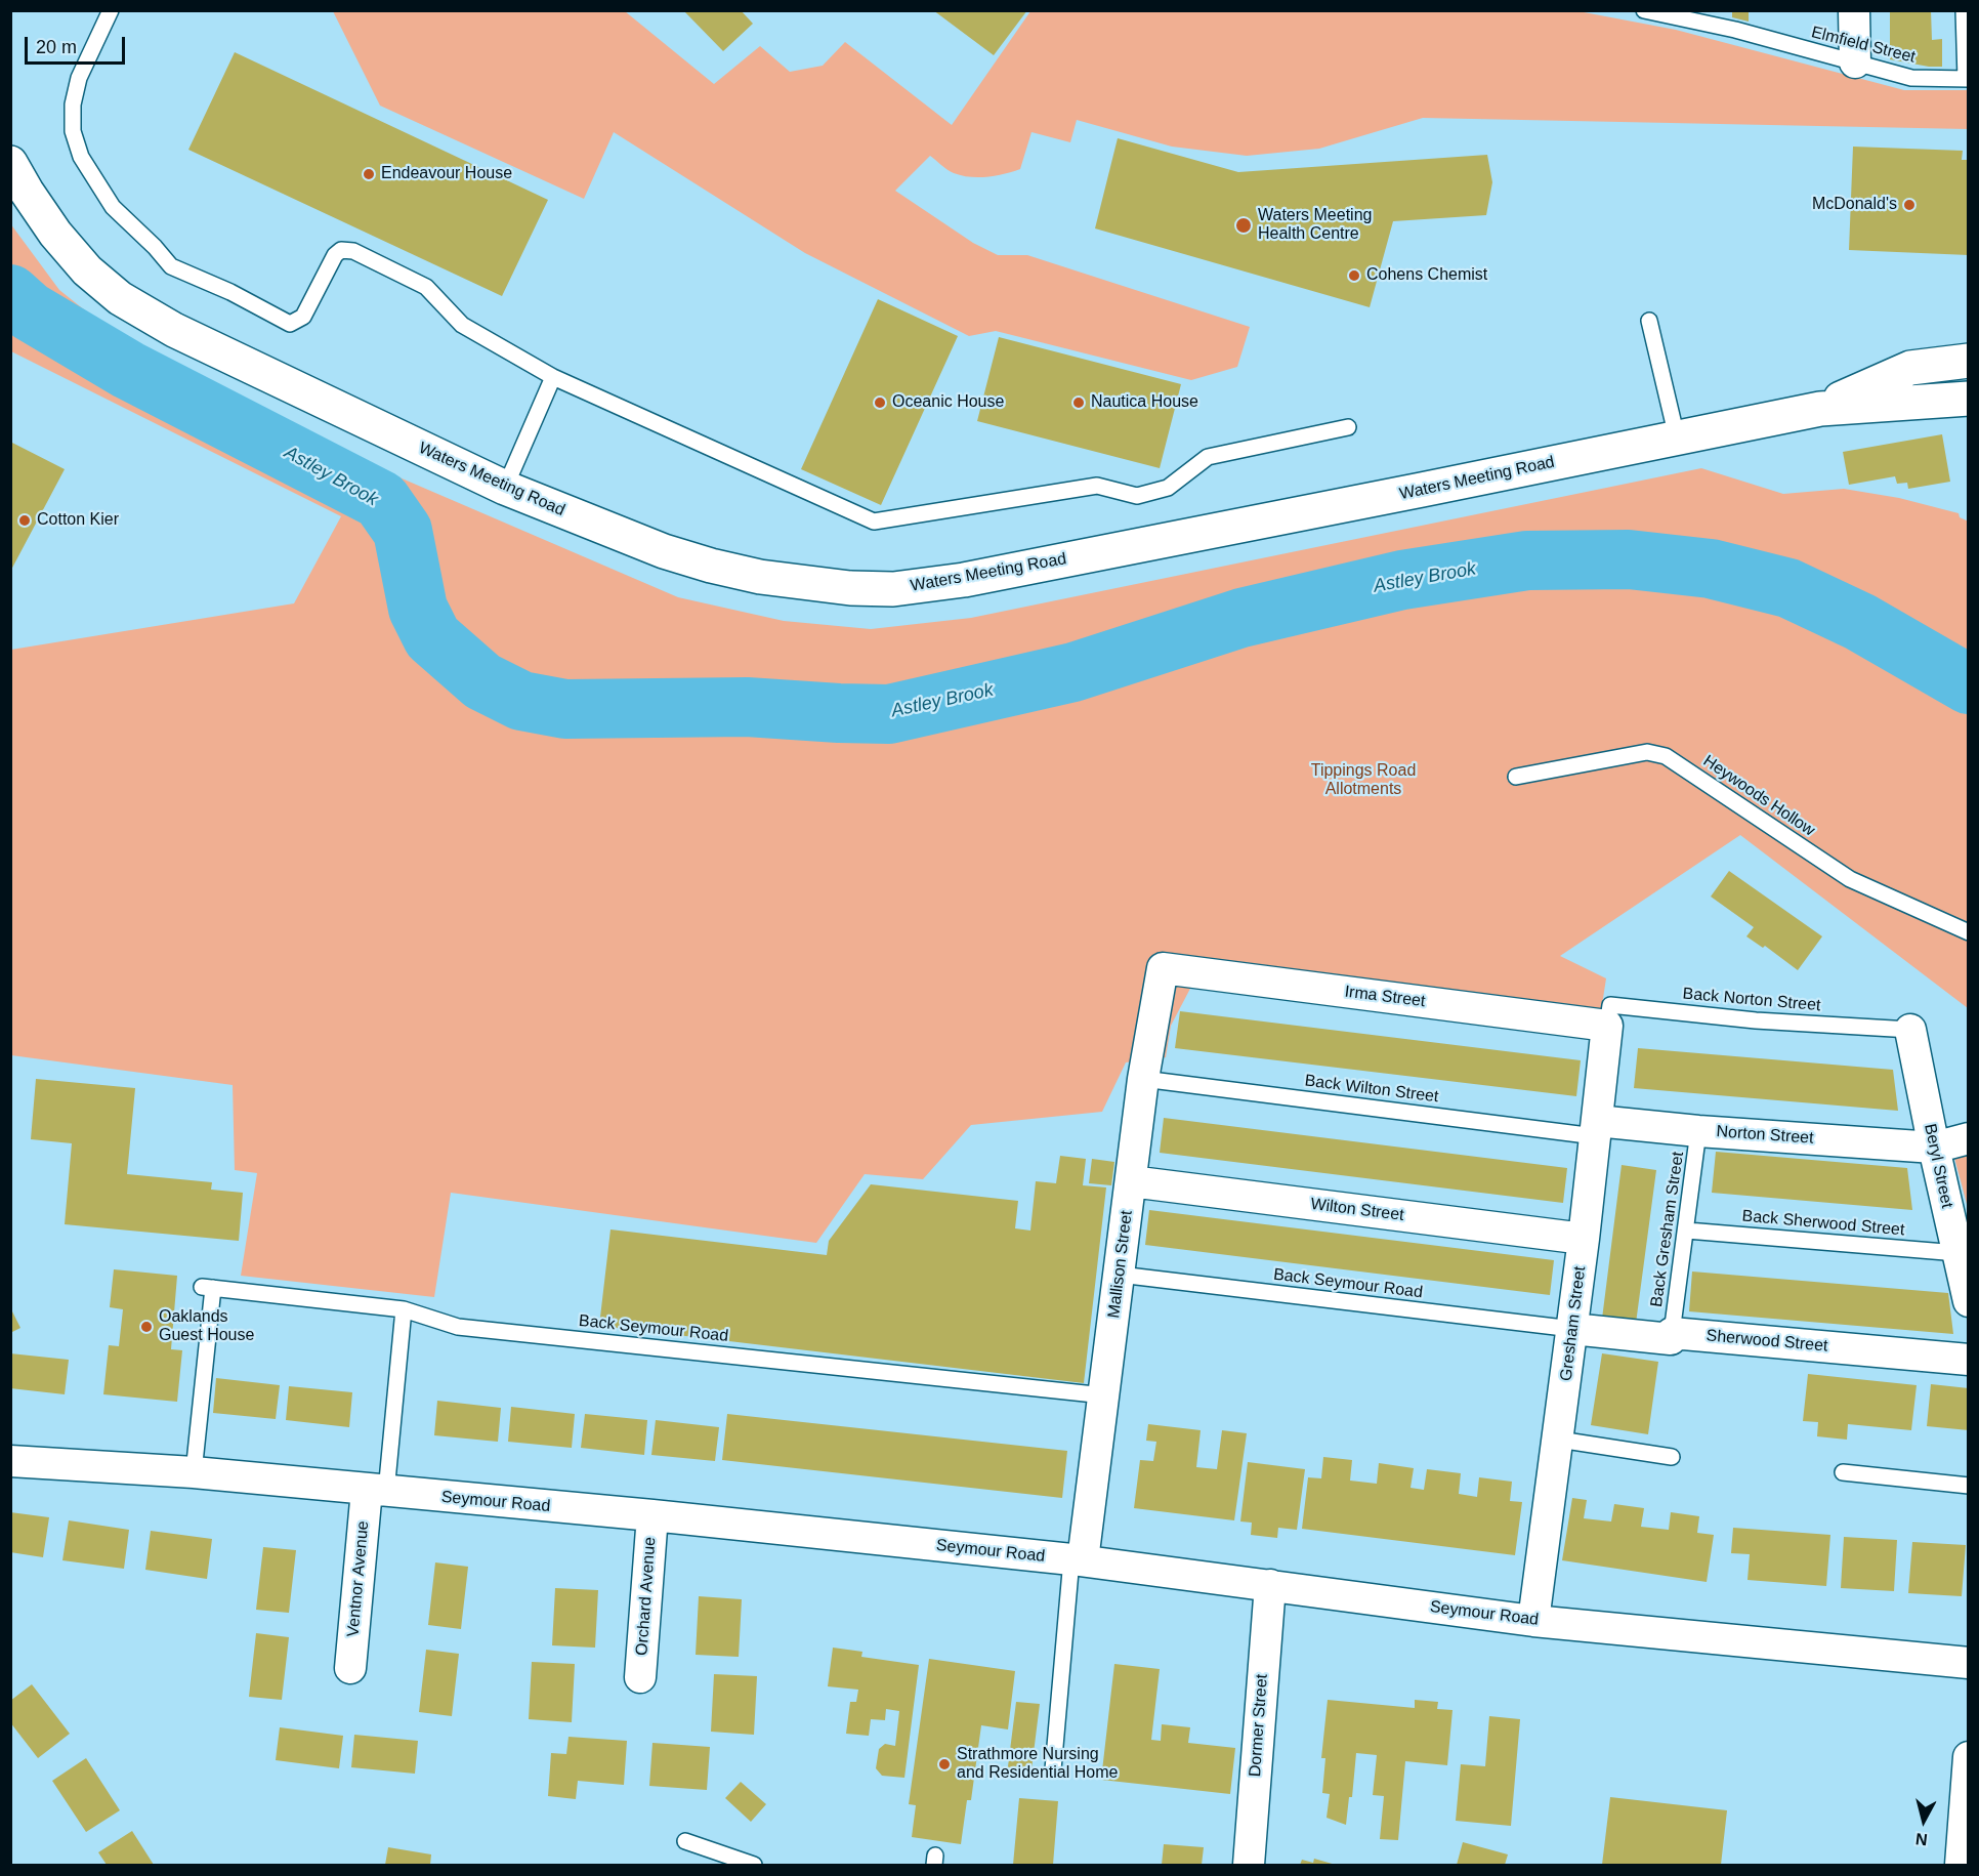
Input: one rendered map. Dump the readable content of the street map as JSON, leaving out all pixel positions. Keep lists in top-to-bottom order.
{
  "streets": {
    "street": [
      "Waters Meeting Road",
      "Irma Street",
      "Norton Street",
      "Beryl Street",
      "Wilton Street",
      "Mallison Street",
      "Gresham Street",
      "Sherwood Street",
      "Seymour Road",
      "Ventnor Avenue",
      "Orchard Avenue",
      "Dormer Street"
    ],
    "lane": [
      "Elmfield Street",
      "Heywoods Hollow",
      "Back Norton Street",
      "Back Wilton Street",
      "Back Sherwood Street",
      "Back Gresham Street",
      "Back Seymour Road"
    ]
  },
  "crossings": [
    ["Irma Street", "Back Norton Street"],
    ["Irma Street", "Mallison Street"],
    ["Irma Street", "Gresham Street"],
    ["Back Norton Street", "Beryl Street"],
    ["Back Norton Street", "Gresham Street"],
    ["Back Wilton Street", "Norton Street"],
    ["Back Wilton Street", "Mallison Street"],
    ["Back Wilton Street", "Gresham Street"],
    ["Norton Street", "Beryl Street"],
    ["Norton Street", "Back Gresham Street"],
    ["Norton Street", "Gresham Street"],
    ["Beryl Street", "Back Sherwood Street"],
    ["Wilton Street", "Mallison Street"],
    ["Wilton Street", "Gresham Street"],
    ["Back Sherwood Street", "Back Gresham Street"],
    ["Back Gresham Street", "Sherwood Street"],
    ["Mallison Street", "Back Seymour Road"],
    ["Mallison Street", "Seymour Road"],
    ["Back Seymour Road", "Gresham Street"],
    ["Back Seymour Road", "Sherwood Street"],
    ["Back Seymour Road", "Seymour Road"],
    ["Gresham Street", "Sherwood Street"],
    ["Gresham Street", "Seymour Road"],
    ["Seymour Road", "Ventnor Avenue"],
    ["Seymour Road", "Orchard Avenue"],
    ["Seymour Road", "Dormer Street"]
  ],
  "water": ["Astley Brook"],
  "parks": ["Tippings Road Allotments"],
  "places": [
    "Endeavour House",
    "McDonald's",
    "Waters Meeting Health Centre",
    "Cohens Chemist",
    "Oceanic House",
    "Nautica House",
    "Cotton Kier",
    "Oaklands Guest House",
    "Strathmore Nursing and Residential Home"
  ],
  "scale_bar": "20 m",
  "north": "bottom"
}
